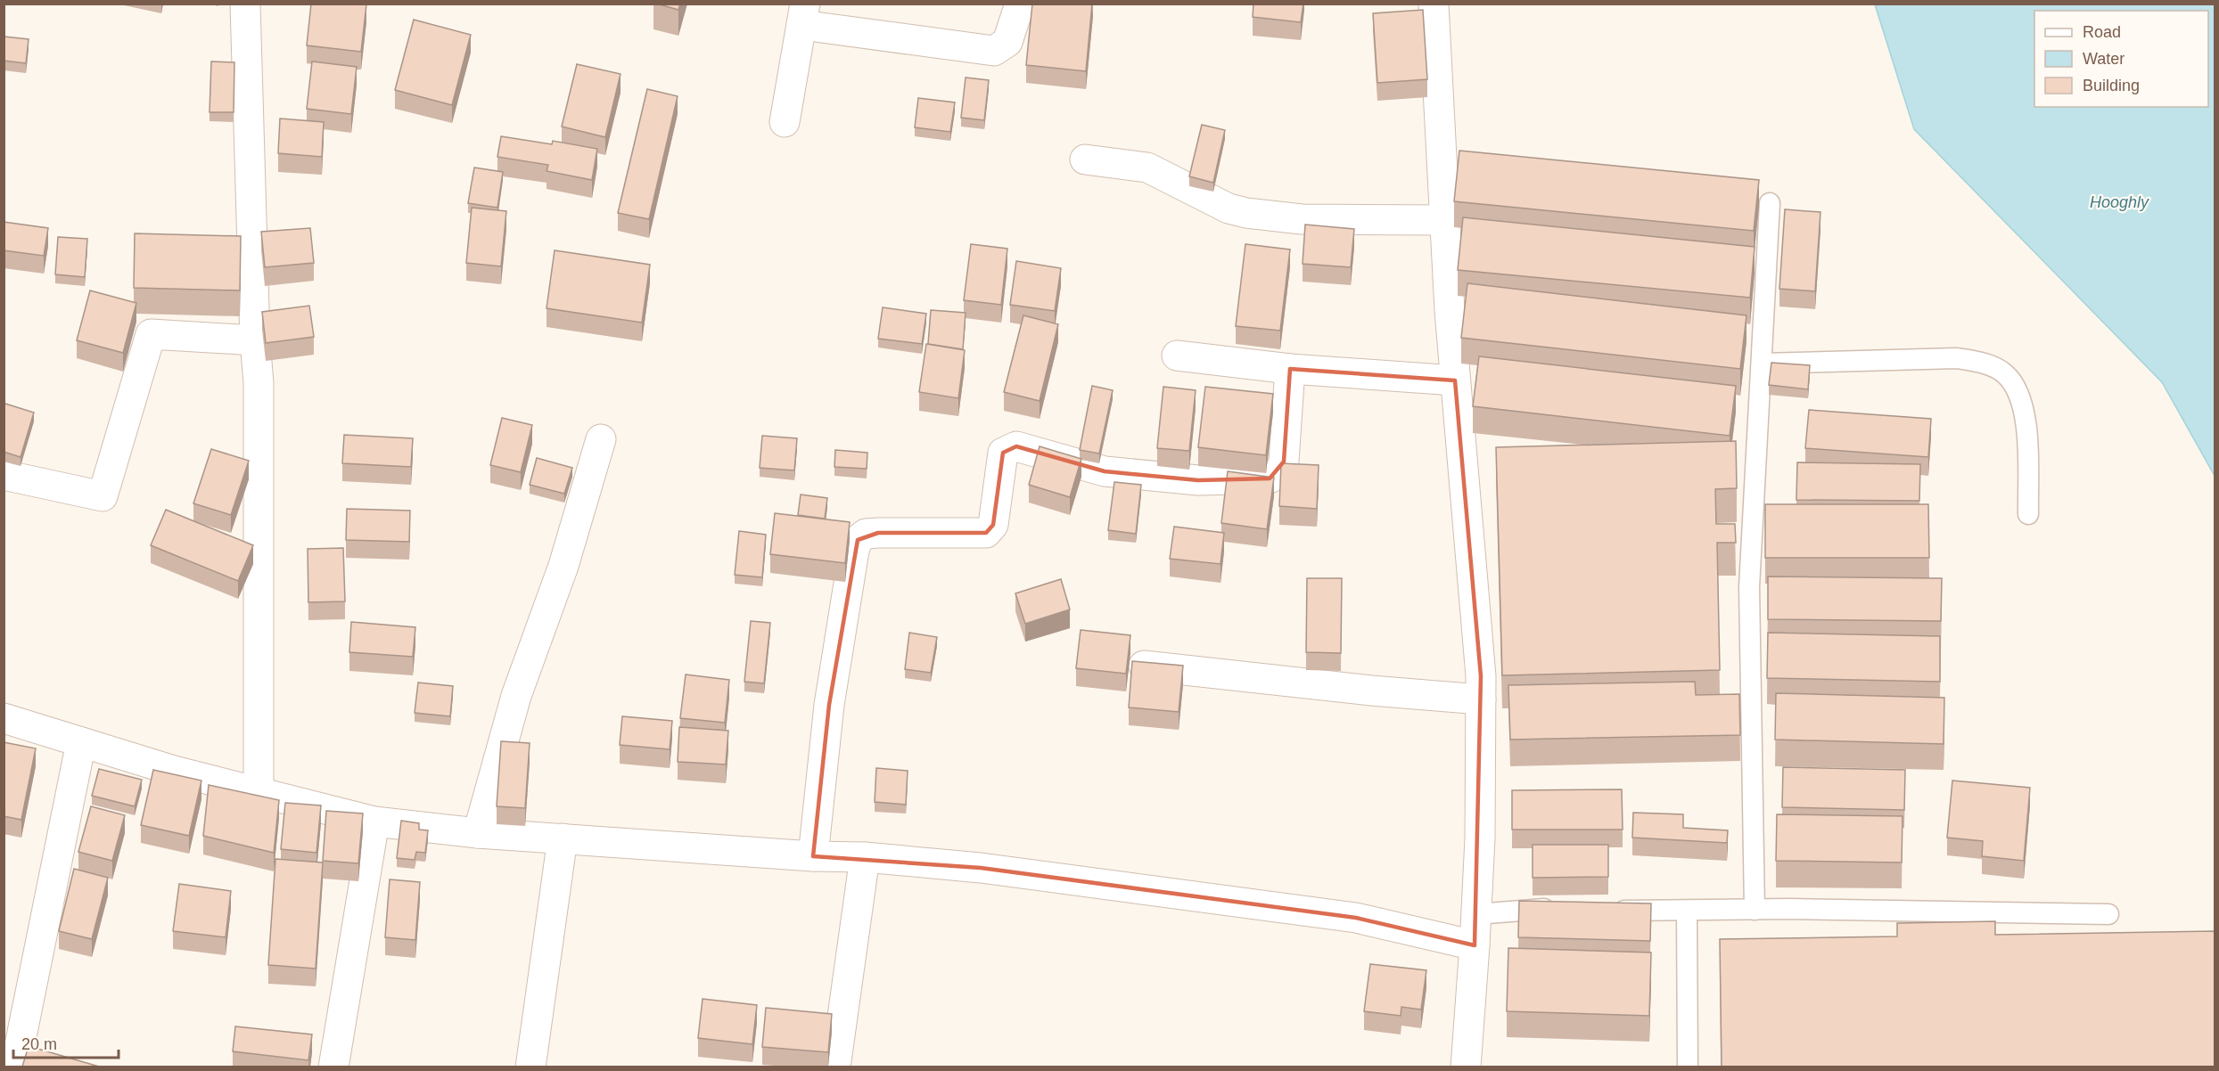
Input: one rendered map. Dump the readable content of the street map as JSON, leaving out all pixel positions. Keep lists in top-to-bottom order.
{
  "water": ["Hooghly"],
  "legend": ["Road", "Water", "Building"],
  "scale_bar": "20 m"
}
